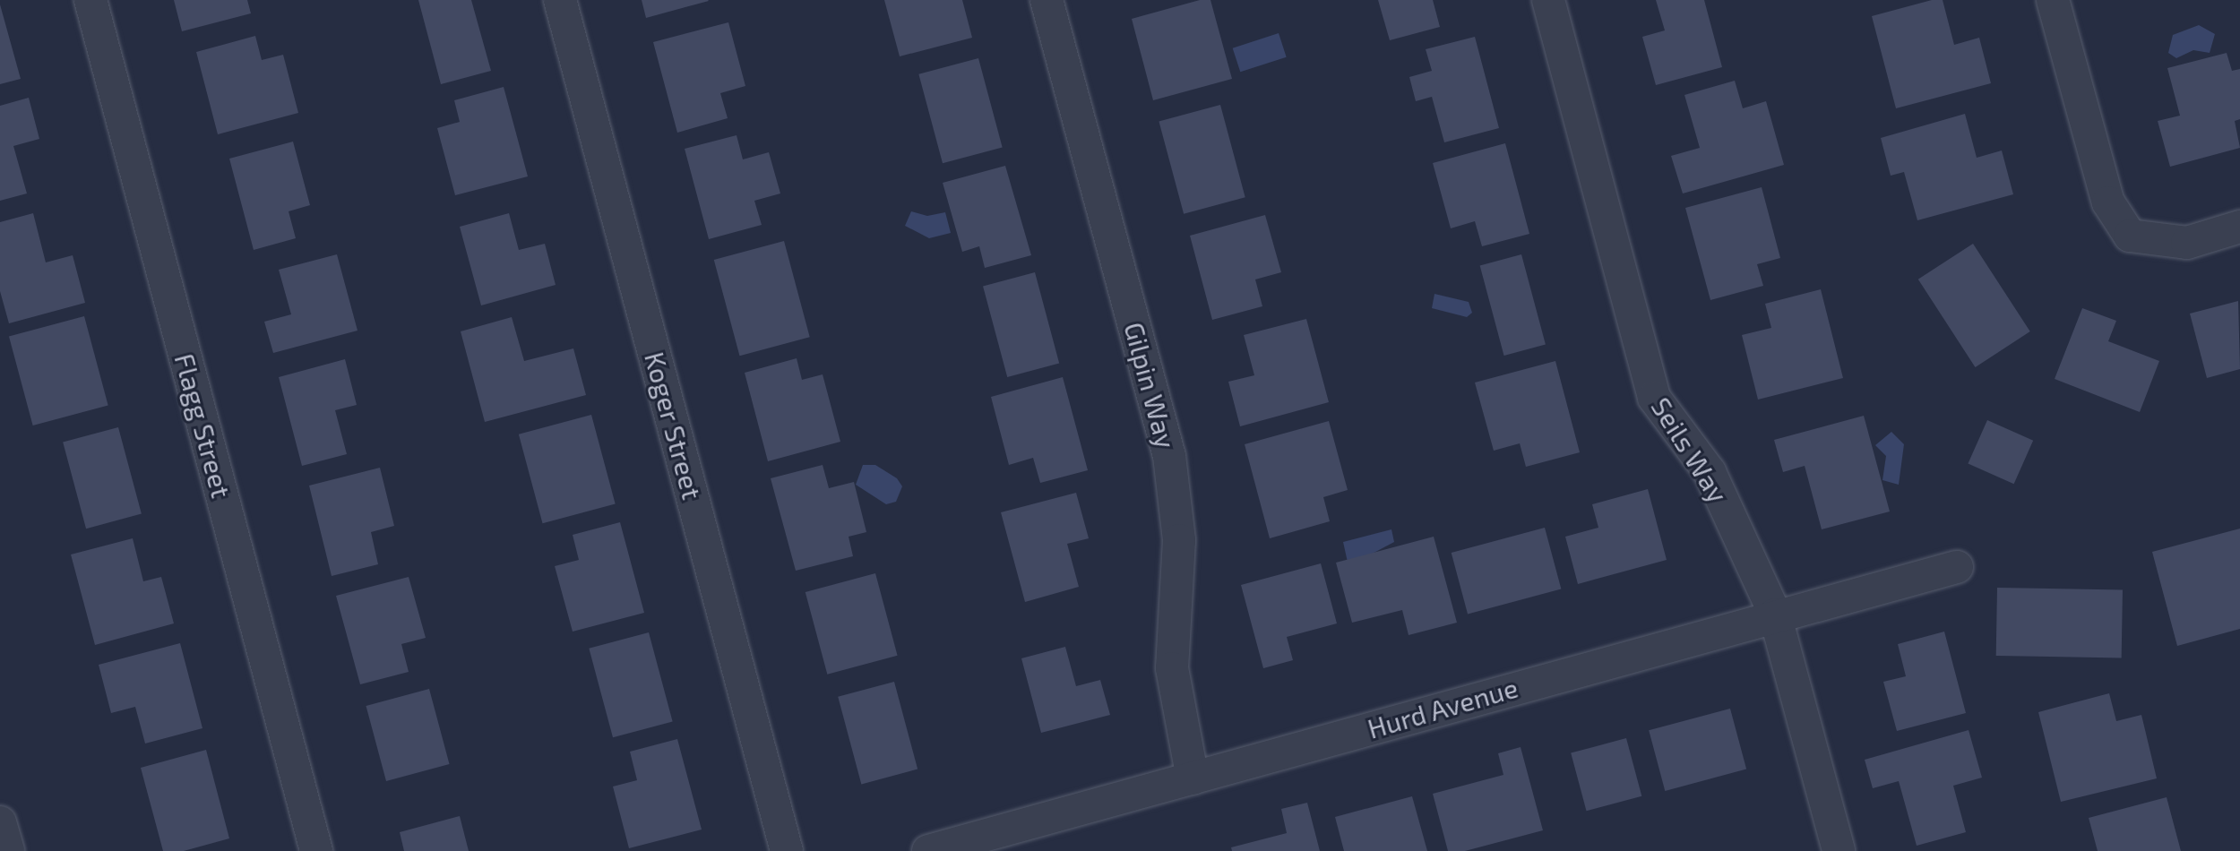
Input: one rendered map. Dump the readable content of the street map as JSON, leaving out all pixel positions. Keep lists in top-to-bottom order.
{
  "streets": {
    "street": [
      "Gilpin Way",
      "Flagg Street",
      "Koger Street",
      "Seils Way",
      "Hurd Avenue"
    ]
  },
  "crossings": [
    ["Gilpin Way", "Hurd Avenue"],
    ["Seils Way", "Hurd Avenue"]
  ]
}
